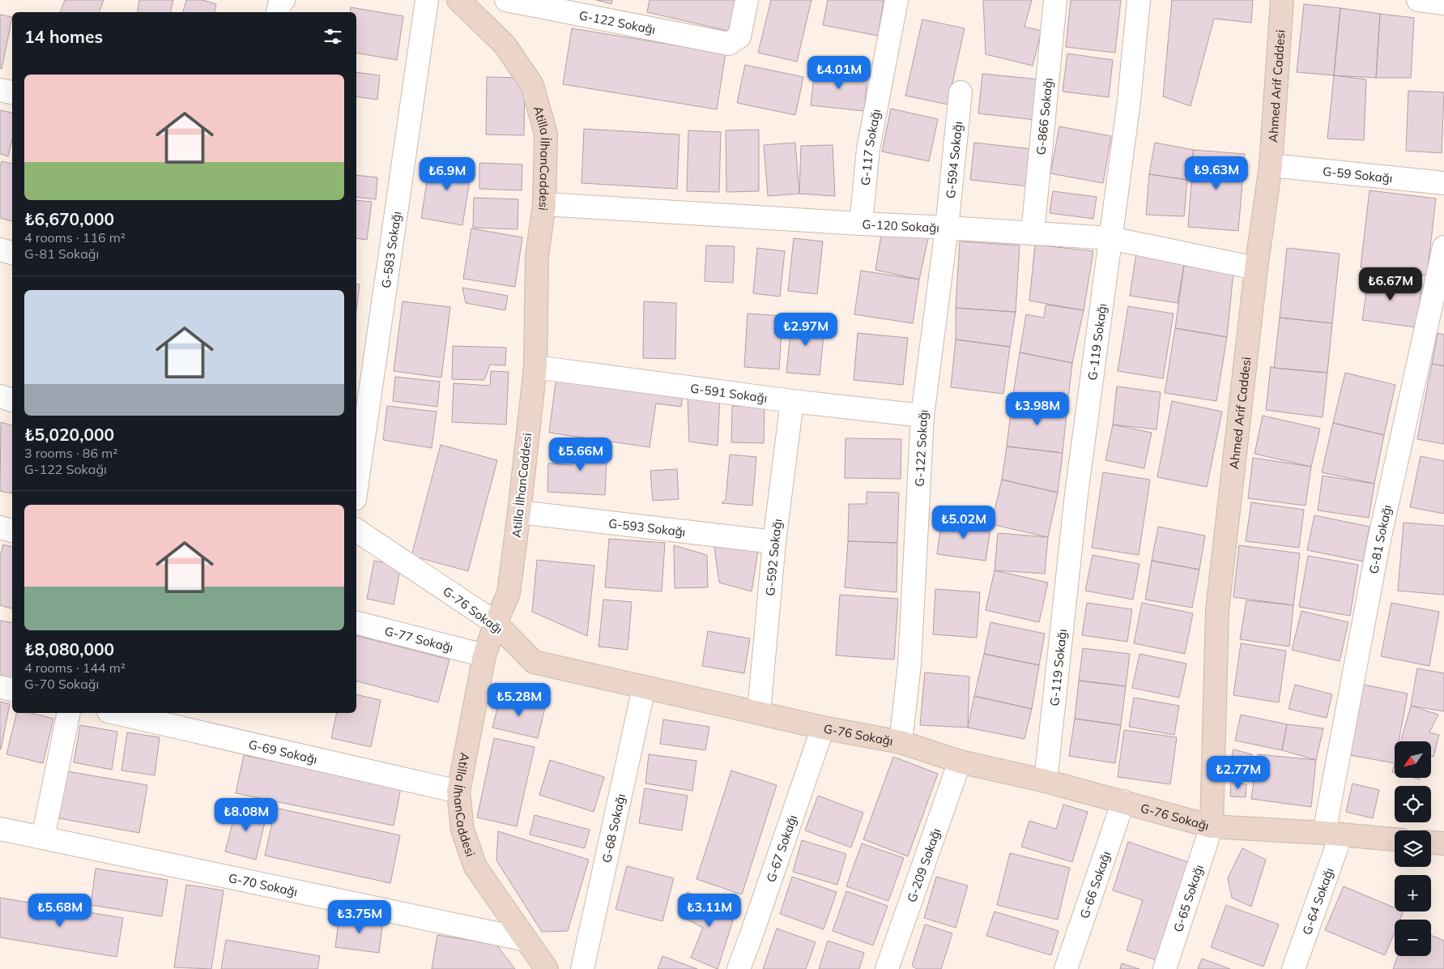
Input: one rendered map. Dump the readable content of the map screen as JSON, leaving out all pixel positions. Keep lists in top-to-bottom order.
{
  "streets": {
    "street": [
      "G-122 Sokağı",
      "Ahmed Arif Caddesi",
      "G-866 Sokağı",
      "G-117 Sokağı",
      "Atilla İlhanCaddesi",
      "G-594 Sokağı",
      "G-59 Sokağı",
      "G-120 Sokağı",
      "G-583 Sokağı",
      "G-119 Sokağı",
      "G-591 Sokağı",
      "G-593 Sokağı",
      "G-81 Sokağı",
      "G-592 Sokağı",
      "G-76 Sokağı",
      "G-77 Sokağı",
      "G-69 Sokağı",
      "G-68 Sokağı",
      "G-67 Sokağı",
      "G-209 Sokağı",
      "G-70 Sokağı",
      "G-66 Sokağı",
      "G-65 Sokağı",
      "G-64 Sokağı"
    ]
  },
  "crossings": [
    ["G-122 Sokağı", "G-594 Sokağı"],
    ["G-122 Sokağı", "G-120 Sokağı"],
    ["G-122 Sokağı", "G-591 Sokağı"],
    ["G-122 Sokağı", "G-76 Sokağı"],
    ["Ahmed Arif Caddesi", "G-59 Sokağı"],
    ["Ahmed Arif Caddesi", "G-120 Sokağı"],
    ["Ahmed Arif Caddesi", "G-76 Sokağı"],
    ["Ahmed Arif Caddesi", "G-65 Sokağı"],
    ["G-866 Sokağı", "G-120 Sokağı"],
    ["G-117 Sokağı", "G-120 Sokağı"],
    ["Atilla İlhanCaddesi", "G-120 Sokağı"],
    ["Atilla İlhanCaddesi", "G-591 Sokağı"],
    ["Atilla İlhanCaddesi", "G-593 Sokağı"],
    ["Atilla İlhanCaddesi", "G-76 Sokağı"],
    ["Atilla İlhanCaddesi", "G-77 Sokağı"],
    ["Atilla İlhanCaddesi", "G-69 Sokağı"],
    ["Atilla İlhanCaddesi", "G-70 Sokağı"],
    ["G-594 Sokağı", "G-120 Sokağı"],
    ["G-120 Sokağı", "G-119 Sokağı"],
    ["G-119 Sokağı", "G-76 Sokağı"],
    ["G-591 Sokağı", "G-592 Sokağı"],
    ["G-593 Sokağı", "G-592 Sokağı"],
    ["G-81 Sokağı", "G-76 Sokağı"],
    ["G-81 Sokağı", "G-64 Sokağı"],
    ["G-592 Sokağı", "G-76 Sokağı"],
    ["G-76 Sokağı", "G-68 Sokağı"],
    ["G-76 Sokağı", "G-67 Sokağı"],
    ["G-76 Sokağı", "G-209 Sokağı"],
    ["G-76 Sokağı", "G-66 Sokağı"],
    ["G-76 Sokağı", "G-65 Sokağı"],
    ["G-76 Sokağı", "G-64 Sokağı"]
  ],
  "north": "bottom left",
  "page": {
    "heading": "14 homes",
    "price": [
      "₺4.01M",
      "₺9.63M",
      "₺6.9M",
      "₺6.67M",
      "₺2.97M",
      "₺3.98M",
      "₺5.66M",
      "₺5.02M",
      "₺5.28M",
      "₺2.77M",
      "₺8.08M",
      "₺5.68M",
      "₺3.11M",
      "₺3.75M"
    ],
    "list": [
      {
        "name": "₺6,670,000",
        "note": "4 rooms · 116 m² · G-81 Sokağı"
      },
      {
        "name": "₺5,020,000",
        "note": "3 rooms · 86 m² · G-122 Sokağı"
      },
      {
        "name": "₺8,080,000",
        "note": "4 rooms · 144 m² · G-70 Sokağı"
      }
    ],
    "map_buttons": ["+", "−"]
  }
}
